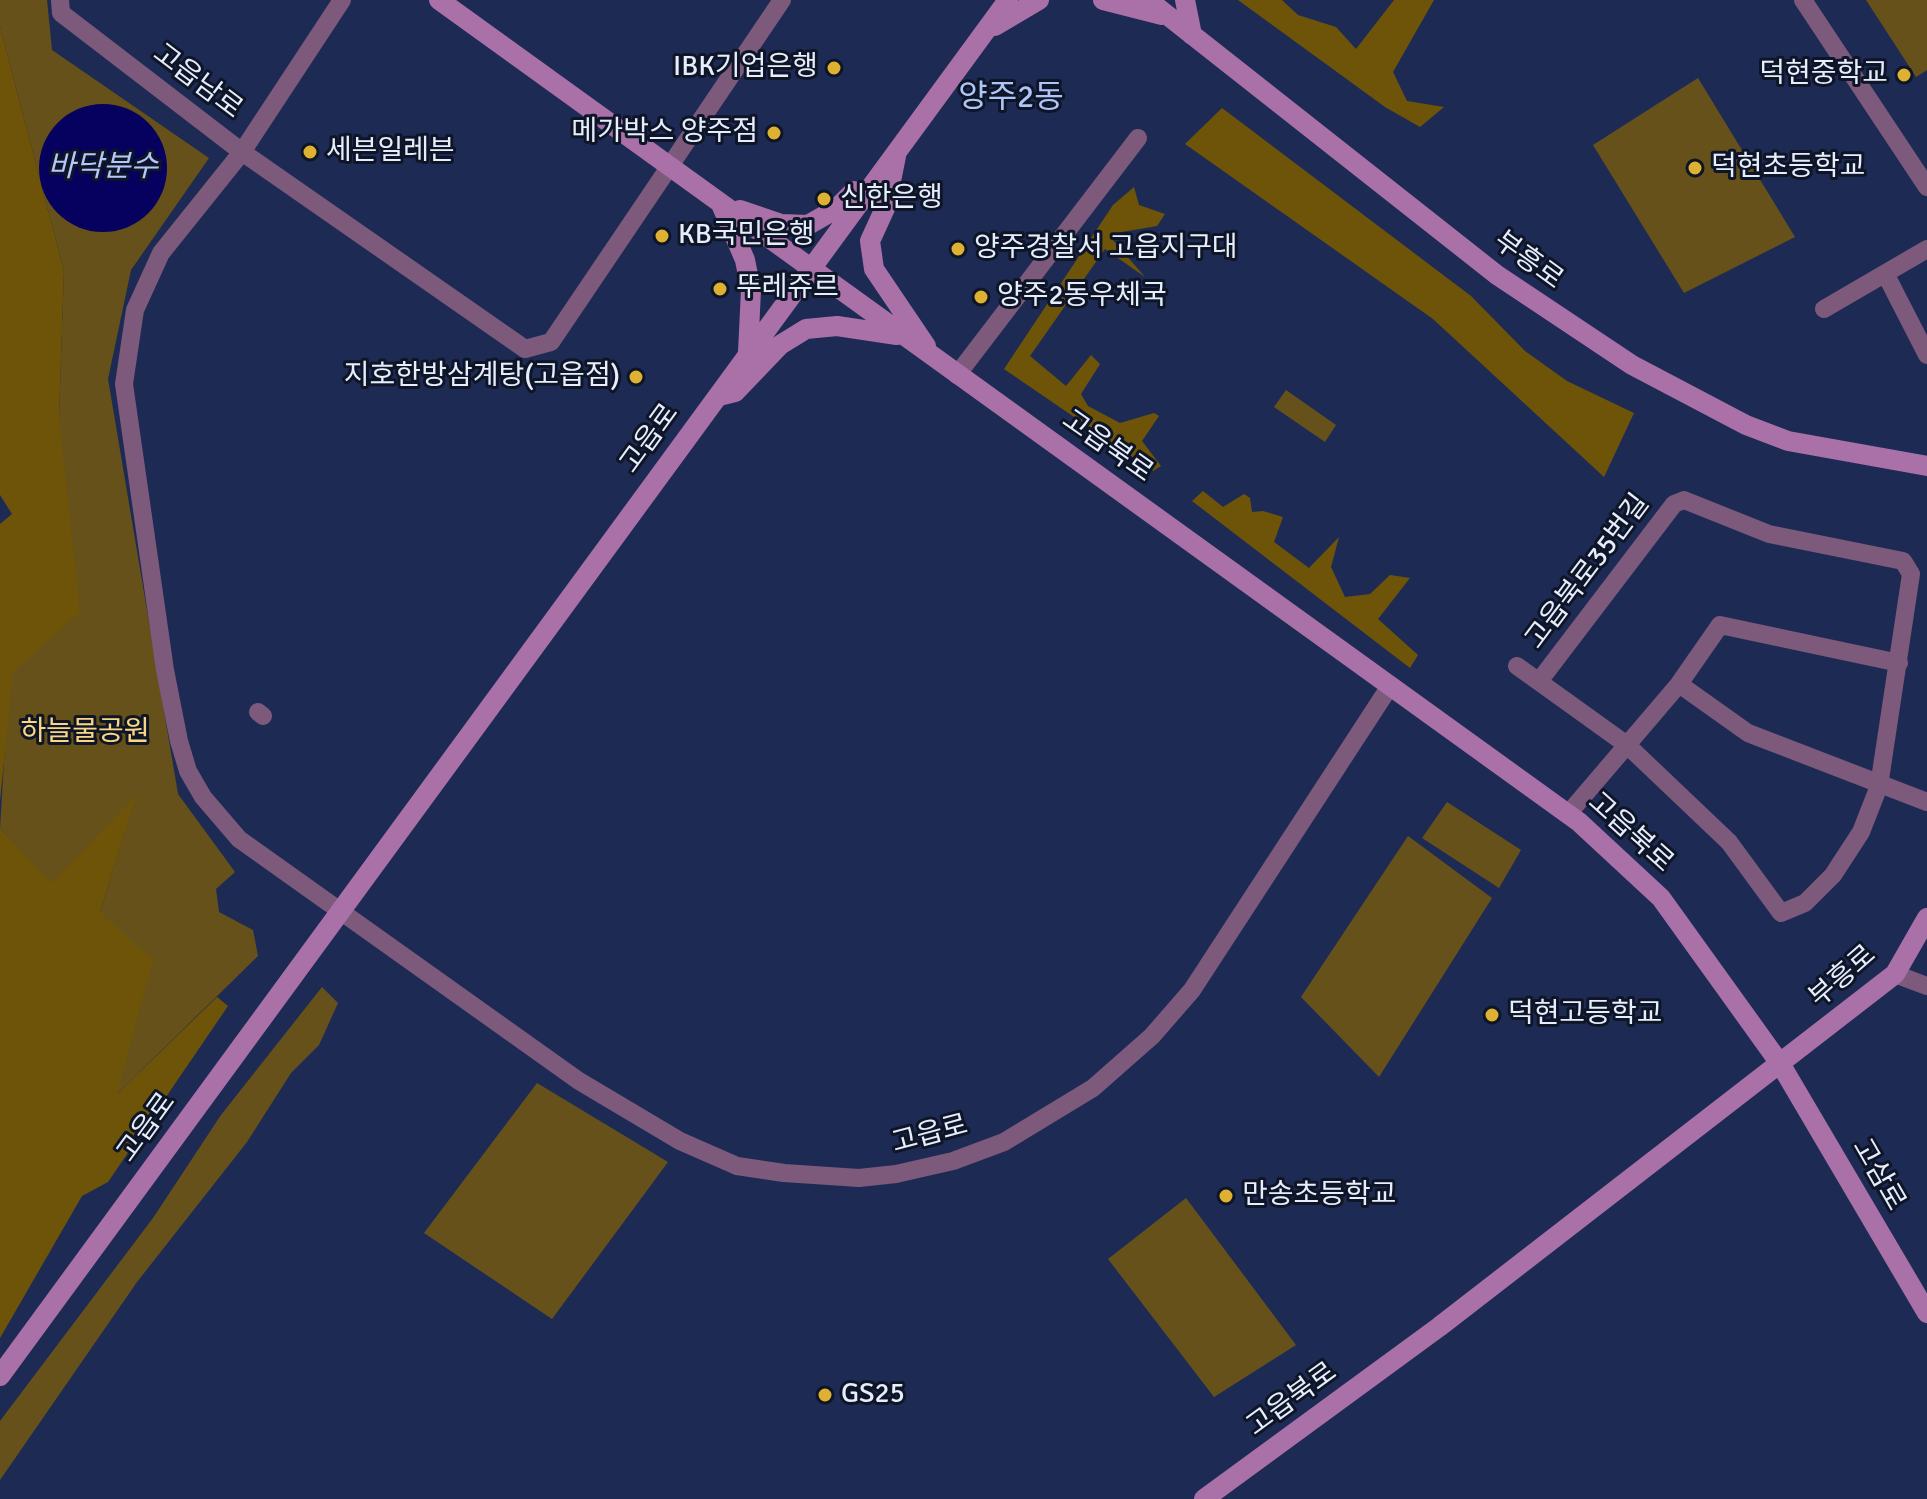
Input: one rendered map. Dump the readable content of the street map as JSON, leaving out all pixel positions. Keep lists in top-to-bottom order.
{
  "streets": {
    "street": [
      "고읍남로",
      "부흥로",
      "고읍로",
      "고읍북로",
      "고읍북로35번길",
      "고삼로"
    ]
  },
  "crossings": [
    ["고읍남로", "고읍로"],
    ["부흥로", "고읍북로"],
    ["부흥로", "고삼로"],
    ["고읍로", "고읍북로"],
    ["고읍북로", "고삼로"]
  ],
  "districts": ["양주2동"],
  "water": ["바닥분수"],
  "parks": ["하늘물공원"],
  "places": [
    "IBK기업은행",
    "덕현중학교",
    "메가박스 양주점",
    "세븐일레븐",
    "덕현초등학교",
    "신한은행",
    "KB국민은행",
    "양주경찰서 고읍지구대",
    "뚜레쥬르",
    "양주2동우체국",
    "지호한방삼계탕(고읍점)",
    "덕현고등학교",
    "만송초등학교",
    "GS25"
  ]
}
